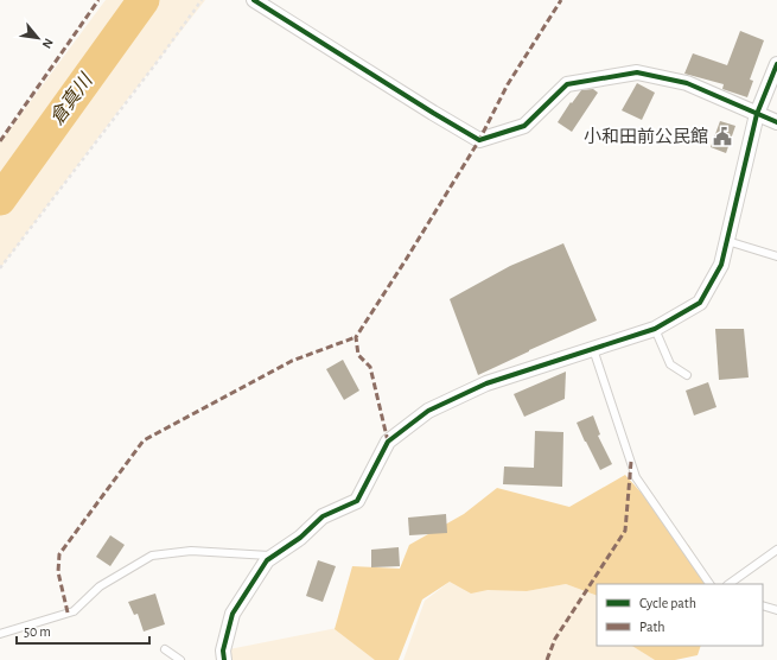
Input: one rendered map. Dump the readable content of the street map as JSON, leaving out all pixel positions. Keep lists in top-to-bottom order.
{
  "water": ["倉真川"],
  "places": {
    "public building": ["小和田前公民館"]
  },
  "legend": ["Cycle path", "Path"],
  "scale_bar": "50 m",
  "north": "bottom right"
}
